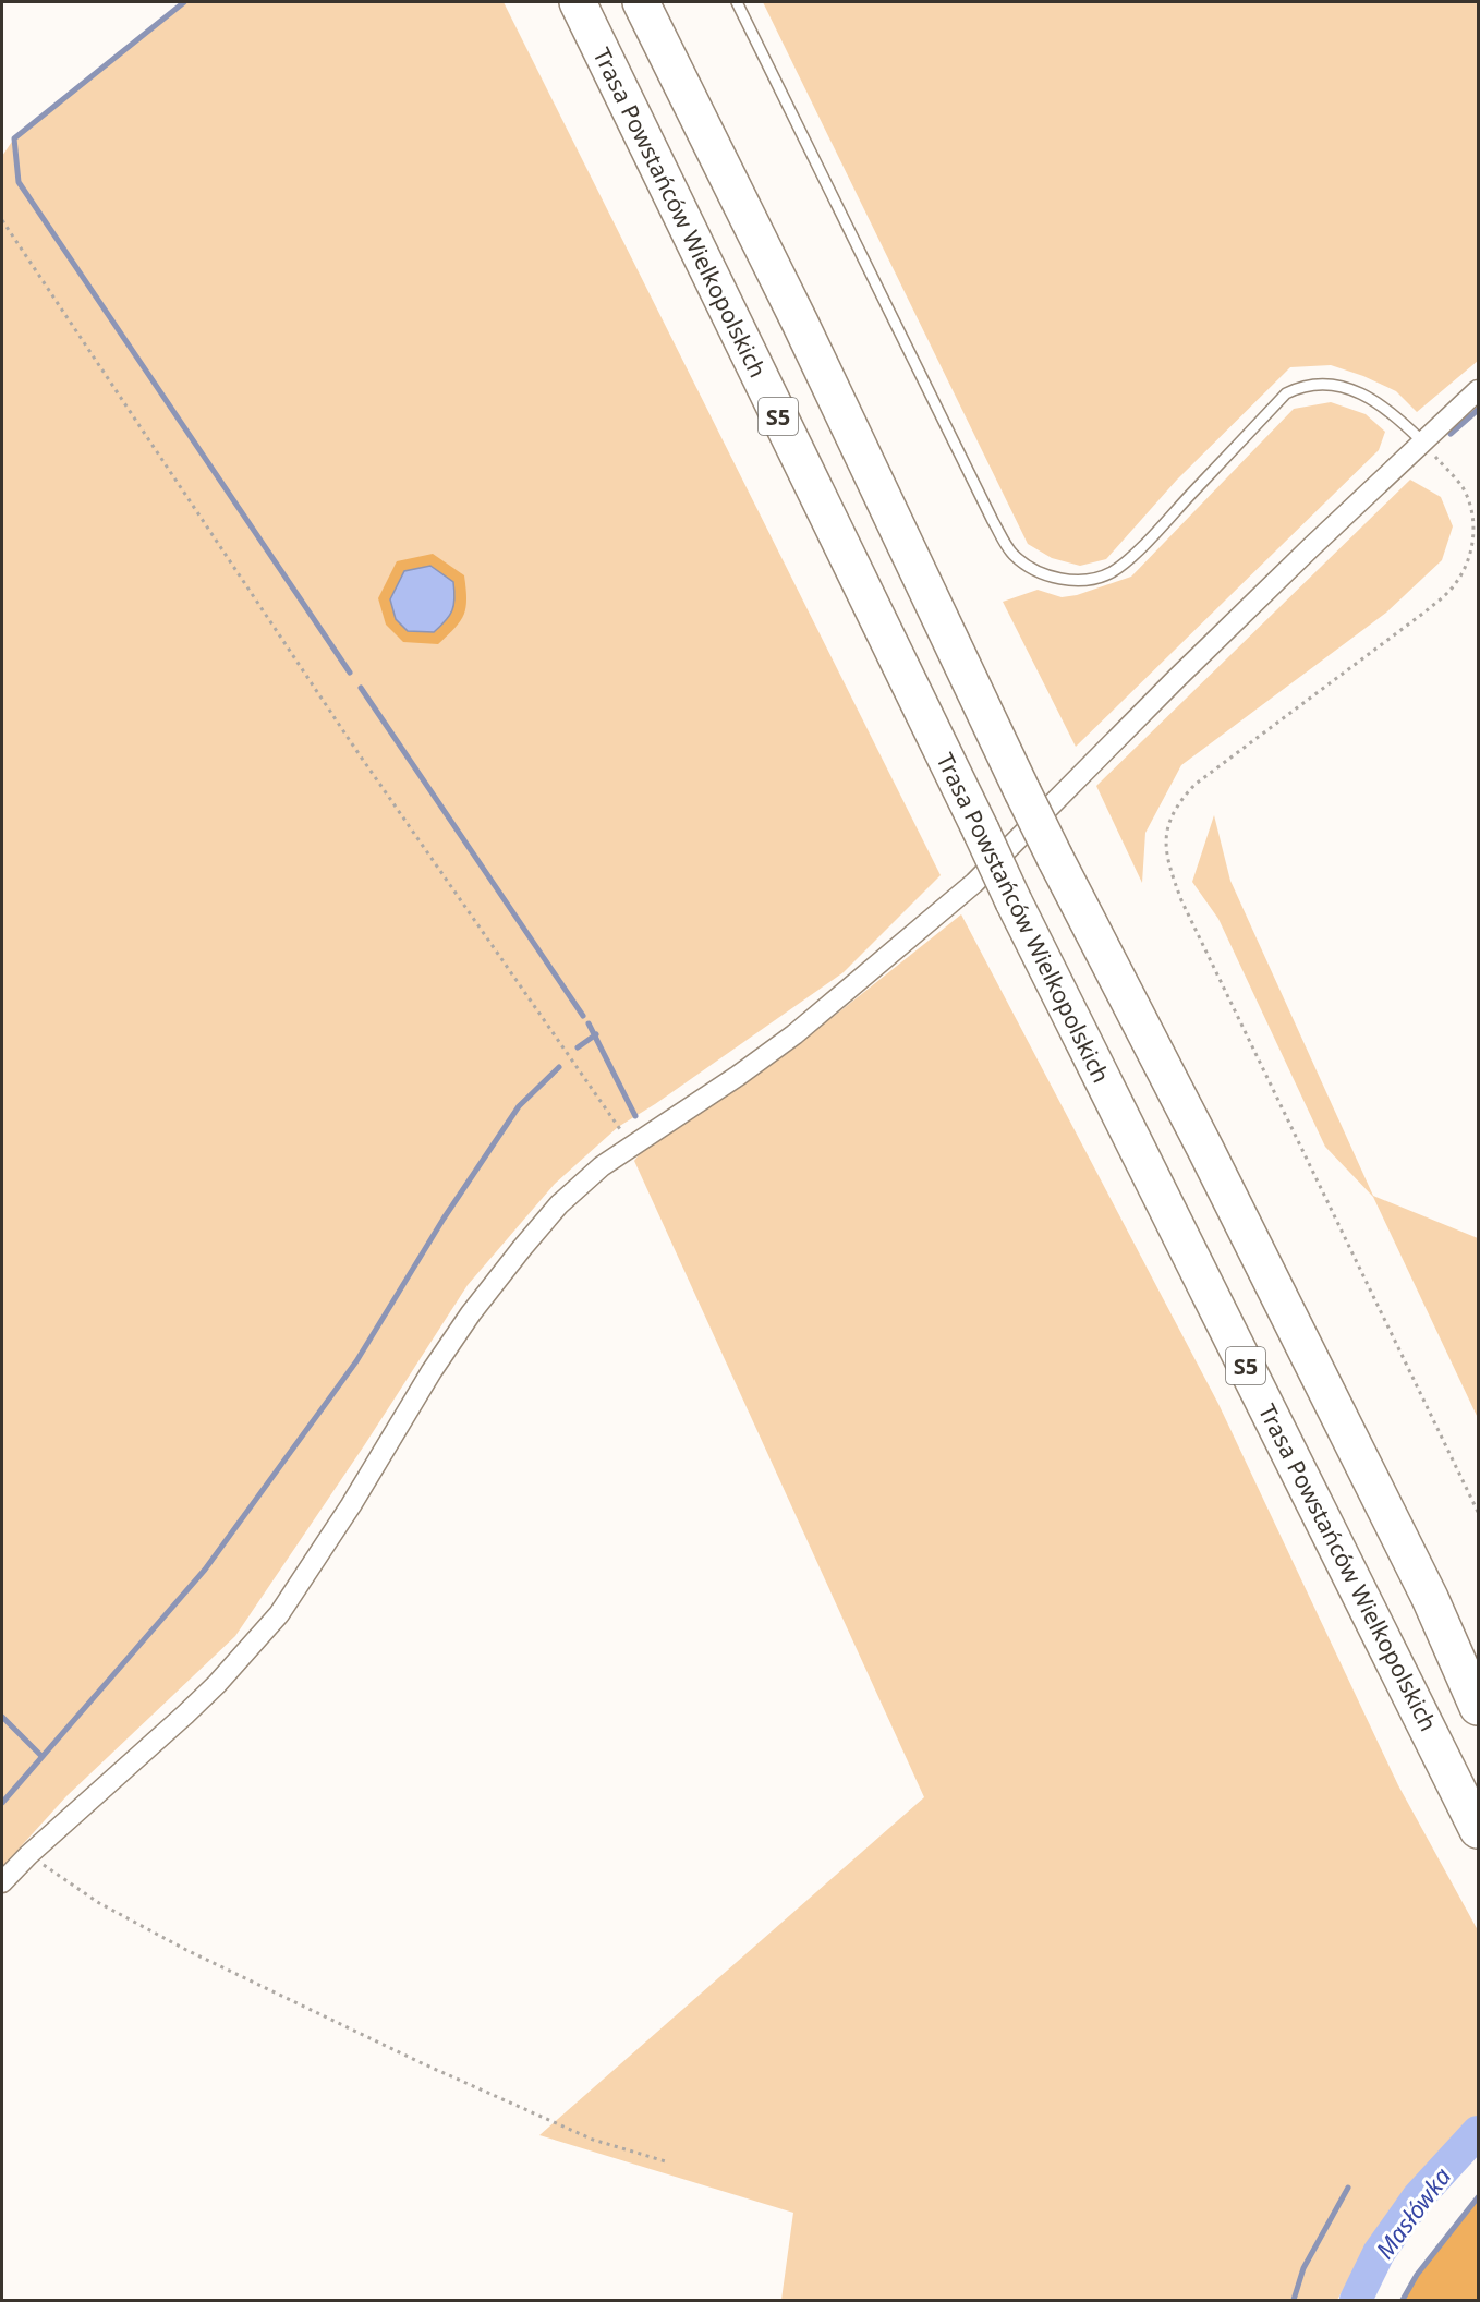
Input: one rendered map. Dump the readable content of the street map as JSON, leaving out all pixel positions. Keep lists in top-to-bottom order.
{
  "streets": {
    "highway": ["Trasa Powstańców Wielkopolskich", "S5"]
  },
  "water": ["Masłówka"]
}
